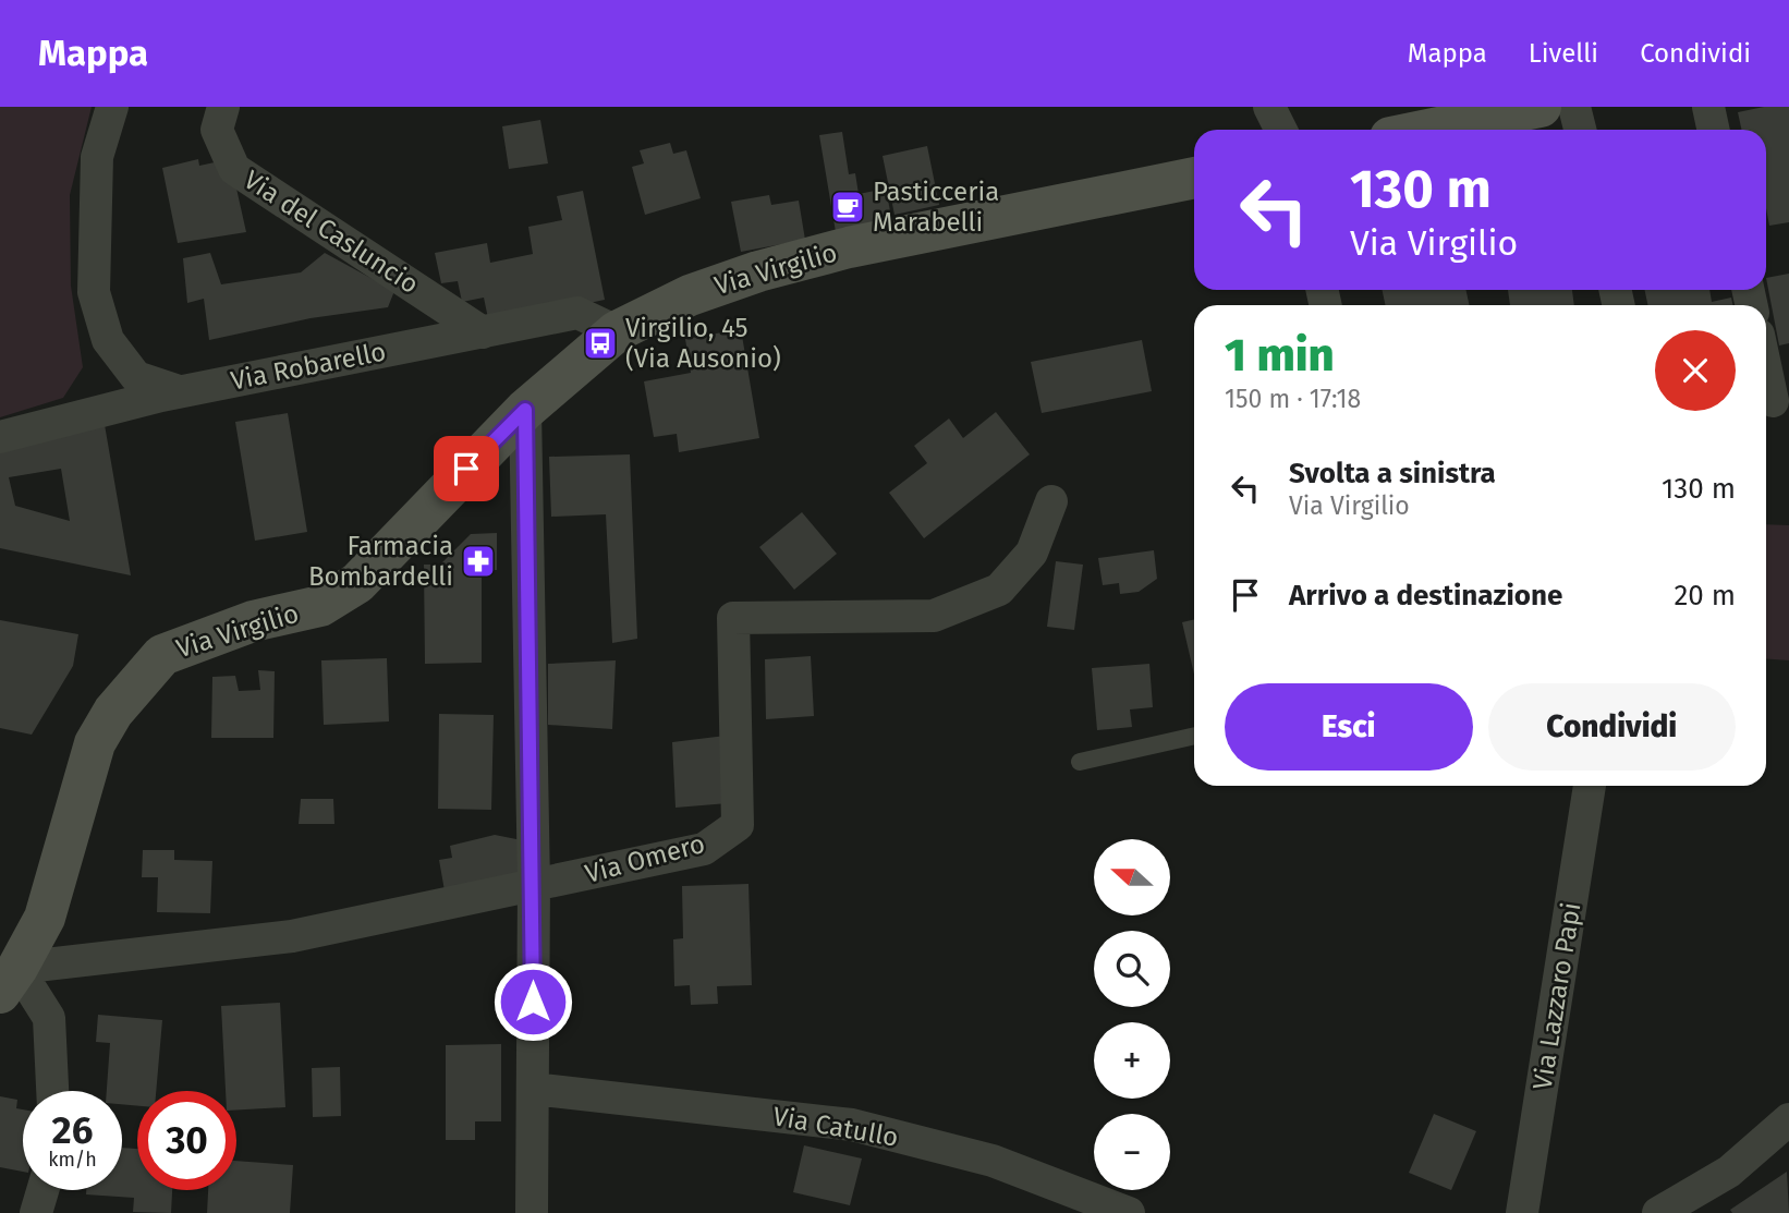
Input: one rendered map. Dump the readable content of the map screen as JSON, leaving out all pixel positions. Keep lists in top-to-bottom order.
{
  "streets": {
    "main road": ["Via Virgilio"],
    "street": [
      "Via del Casluncio",
      "Via Robarello",
      "Via Omero",
      "Via Lazzaro Papi",
      "Via Catullo"
    ]
  },
  "crossings": [
    ["Via del Casluncio", "Via Robarello"],
    ["Via Virgilio", "Via Robarello"],
    ["Via Virgilio", "Via Omero"]
  ],
  "places": {
    "cafe": ["Pasticceria Marabelli"],
    "bus stop": ["Virgilio, 45 (Via Ausonio)"],
    "pharmacy": ["Farmacia Bombardelli"]
  },
  "north": "left",
  "page": {
    "header": "Mappa",
    "nav": ["Mappa", "Livelli", "Condividi"],
    "turn": ["130 m", "Via Virgilio"],
    "heading": ["1 min", "150 m · 17:18"],
    "list": [
      {
        "name": "Svolta a sinistra",
        "note": "Via Virgilio",
        "value": "130 m"
      },
      {
        "name": "Arrivo a destinazione",
        "value": "20 m"
      }
    ],
    "buttons": ["Esci", "Condividi"],
    "map_buttons": ["+", "−"],
    "speed": "26 km/h",
    "limit": "30"
  }
}
